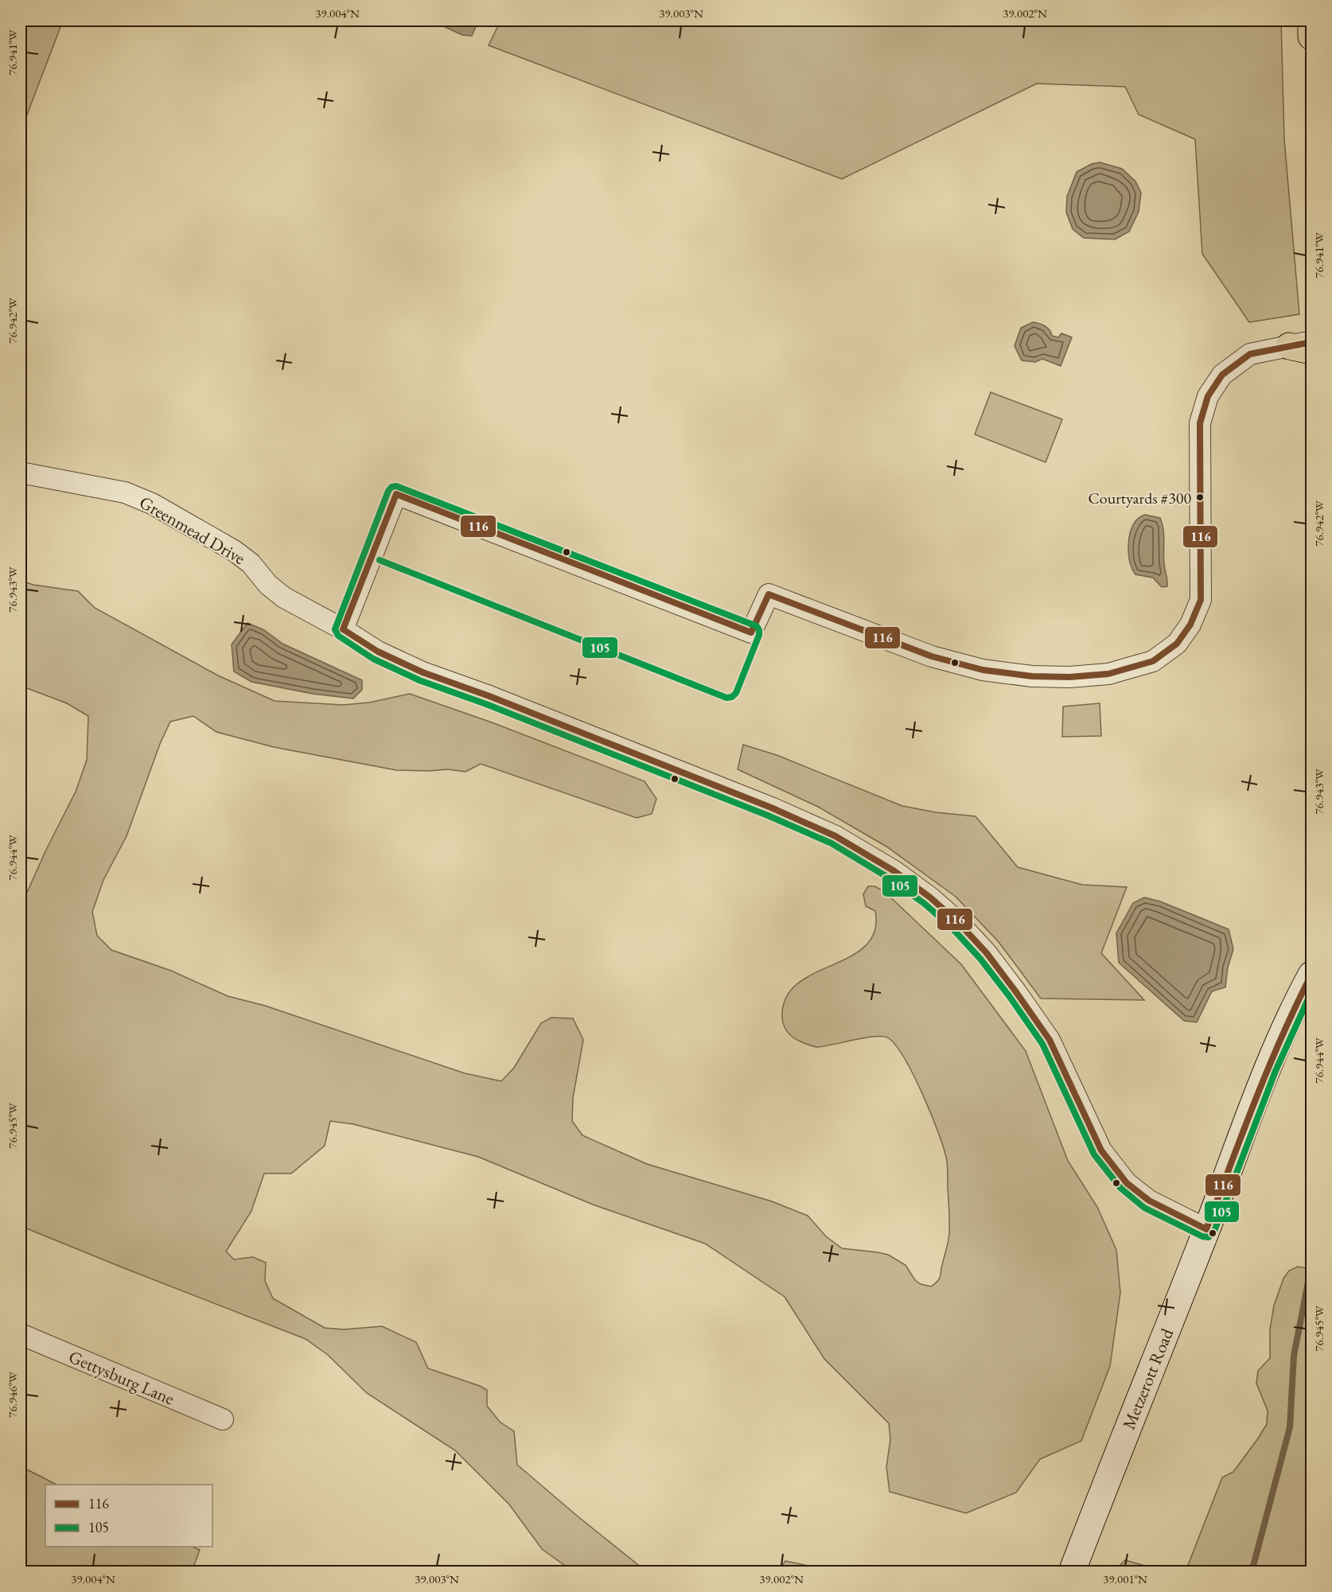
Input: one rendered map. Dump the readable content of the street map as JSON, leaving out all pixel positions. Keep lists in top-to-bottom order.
{
  "streets": {
    "street": ["Greenmead Drive", "Gettysburg Lane", "Metzerott Road"]
  },
  "crossings": [
    ["Greenmead Drive", "Metzerott Road"]
  ],
  "places": ["Courtyards #300"],
  "lines": ["transit line 116", "transit line 105"],
  "legend": ["116", "105"],
  "coordinates": [
    "39.004°N",
    "39.003°N",
    "39.002°N",
    "76.941°W",
    "76.942°W",
    "76.943°W",
    "76.944°W",
    "76.945°W",
    "76.946°W",
    "39.001°N"
  ]
}
